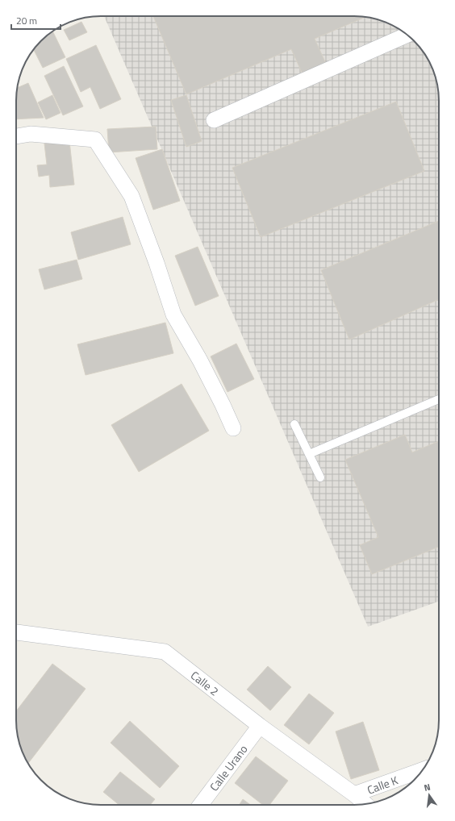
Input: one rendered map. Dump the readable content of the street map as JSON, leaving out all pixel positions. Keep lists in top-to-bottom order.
{
  "streets": {
    "street": ["Calle 2", "Calle Urano", "Calle K"]
  },
  "crossings": [
    ["Calle 2", "Calle Urano"],
    ["Calle 2", "Calle K"]
  ],
  "scale_bar": "20 m",
  "north": "top"
}
